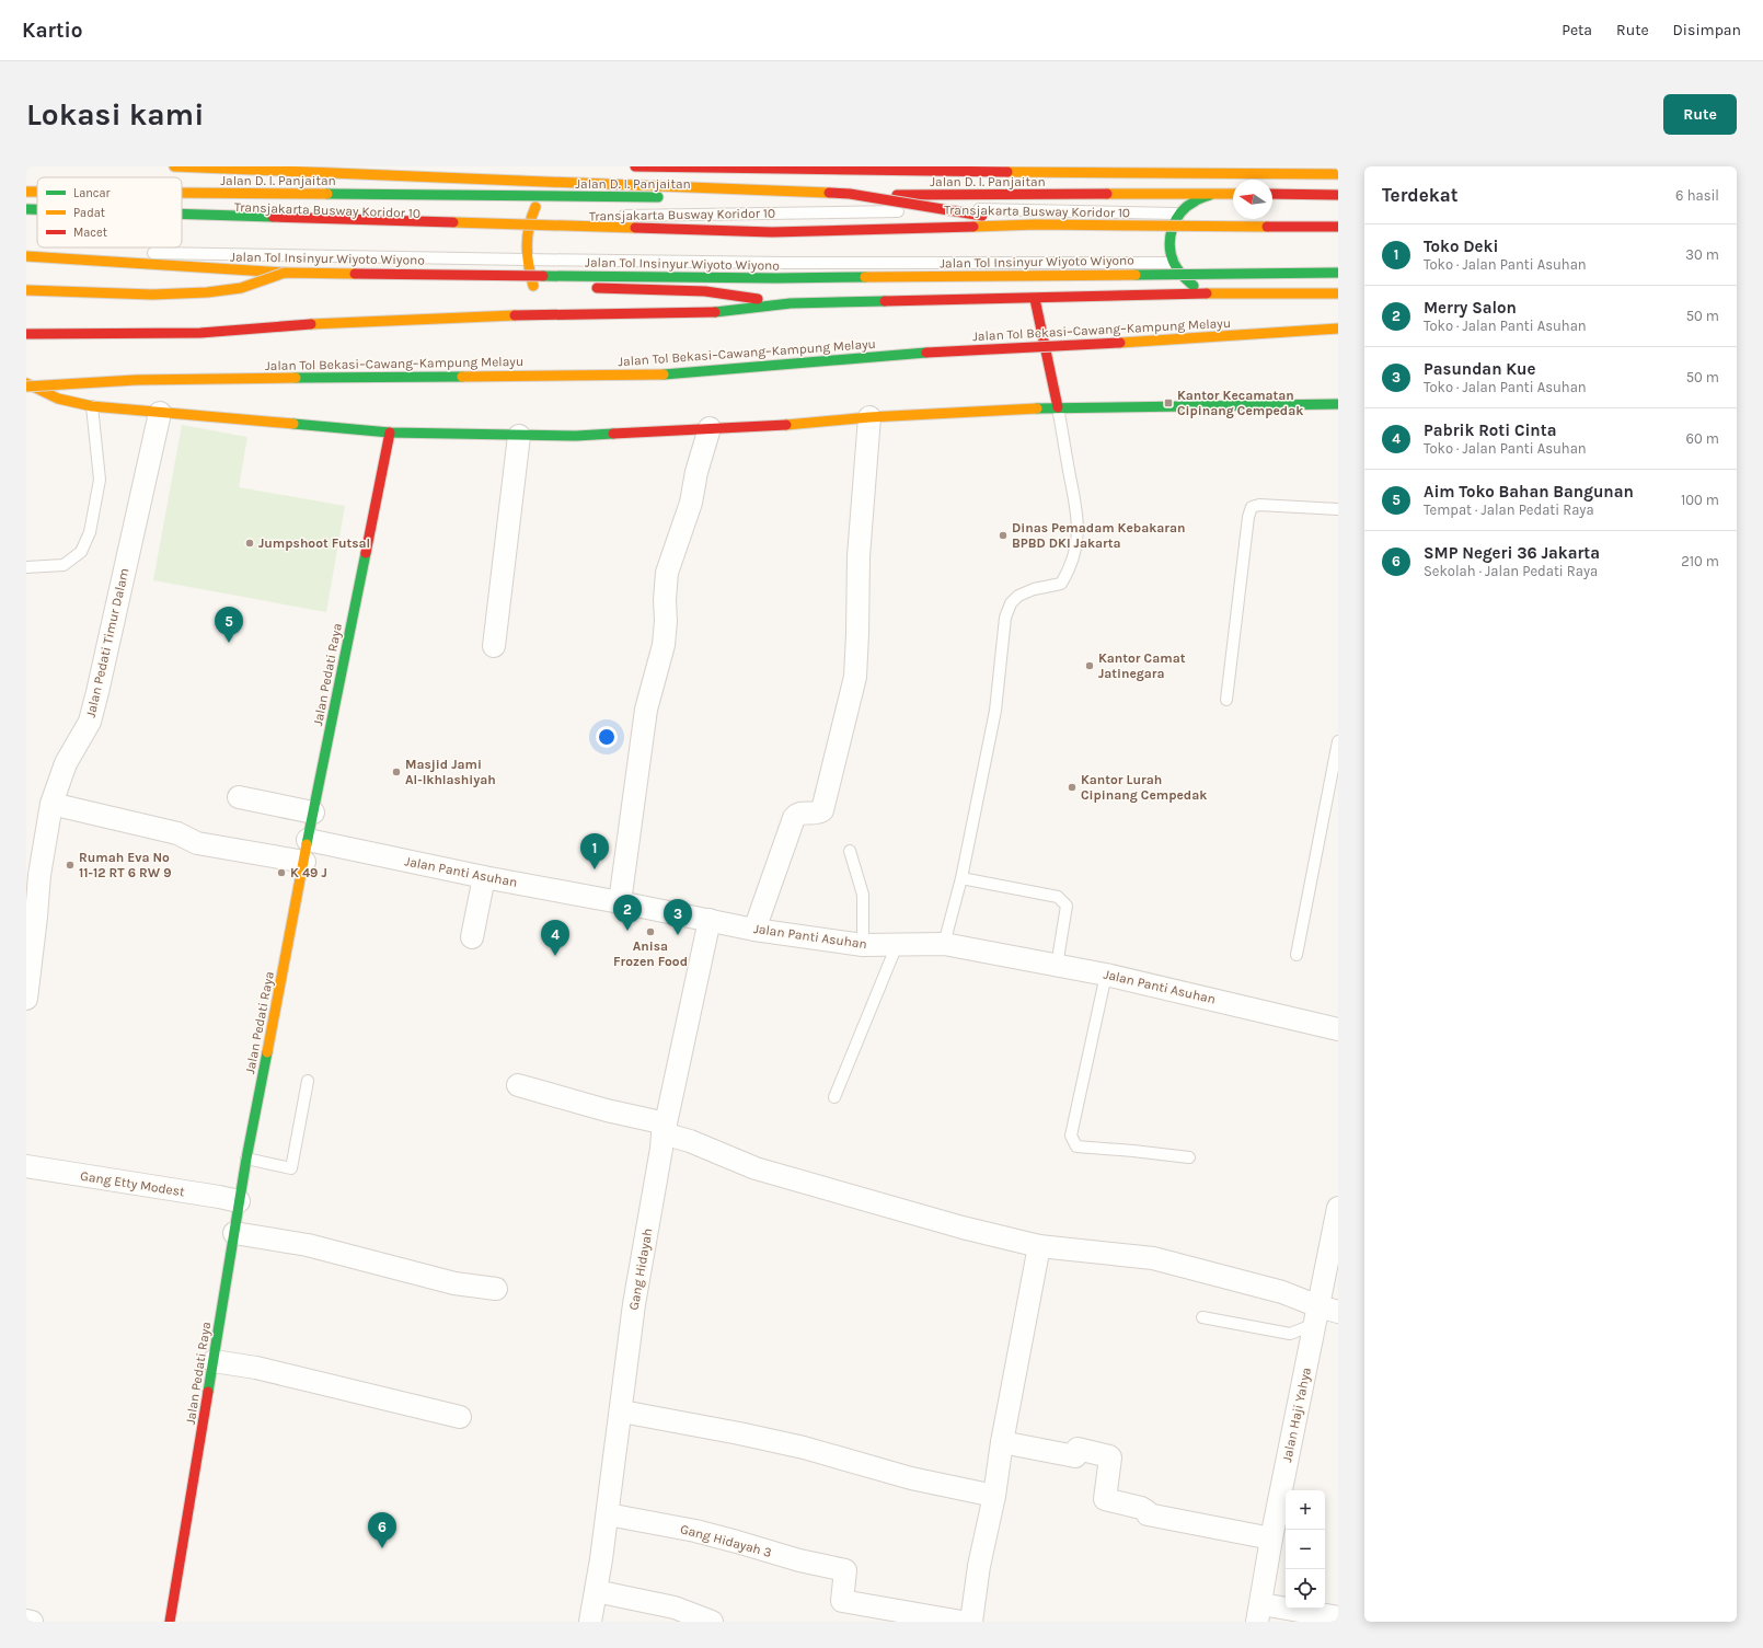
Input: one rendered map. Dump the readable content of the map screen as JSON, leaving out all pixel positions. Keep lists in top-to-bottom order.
{
  "streets": {
    "main road": [
      "Jalan D. I. Panjaitan",
      "Jalan Tol Insinyur Wiyoto Wiyono",
      "Jalan Tol Bekasi–Cawang–Kampung Melayu",
      "Jalan Pedati Raya"
    ],
    "street": [
      "Jalan Pedati Timur Dalam",
      "Jalan Panti Asuhan",
      "Gang Etty Modest",
      "Gang Hidayah",
      "Jalan Haji Yahya",
      "Gang Hidayah 3"
    ],
    "lane": ["Transjakarta Busway Koridor 10"]
  },
  "crossings": [
    ["Jalan Pedati Raya", "Jalan Panti Asuhan"],
    ["Jalan Pedati Raya", "Gang Etty Modest"],
    ["Jalan Panti Asuhan", "Gang Hidayah"],
    ["Gang Hidayah", "Gang Hidayah 3"]
  ],
  "places": {
    "transit": ["Kantor Kecamatan Cipinang Cempedak"],
    "other": [
      "Dinas Pemadam Kebakaran BPBD DKI Jakarta",
      "Jumpshoot Futsal",
      "Kantor Camat Jatinegara",
      "Masjid Jami Al-Ikhlashiyah",
      "Kantor Lurah Cipinang Cempedak",
      "Rumah Eva No 11-12 RT 6 RW 9",
      "K 49 J",
      "Anisa Frozen Food"
    ]
  },
  "legend": ["Lancar", "Padat", "Macet"],
  "north": "left",
  "page": {
    "header": "Kartio",
    "nav": ["Peta", "Rute", "Disimpan"],
    "buttons": "Rute",
    "title": "Lokasi kami",
    "heading": ["Terdekat", "6 hasil"],
    "list": [
      {
        "mark": "1",
        "name": "Toko Deki",
        "note": "Toko · Jalan Panti Asuhan",
        "value": "30 m"
      },
      {
        "mark": "2",
        "name": "Merry Salon",
        "note": "Toko · Jalan Panti Asuhan",
        "value": "50 m"
      },
      {
        "mark": "3",
        "name": "Pasundan Kue",
        "note": "Toko · Jalan Panti Asuhan",
        "value": "50 m"
      },
      {
        "mark": "4",
        "name": "Pabrik Roti Cinta",
        "note": "Toko · Jalan Panti Asuhan",
        "value": "60 m"
      },
      {
        "mark": "5",
        "name": "Aim Toko Bahan Bangunan",
        "note": "Tempat · Jalan Pedati Raya",
        "value": "100 m"
      },
      {
        "mark": "6",
        "name": "SMP Negeri 36 Jakarta",
        "note": "Sekolah · Jalan Pedati Raya",
        "value": "210 m"
      }
    ],
    "pins": [
      "5",
      "1",
      "2",
      "3",
      "4",
      "6"
    ],
    "map_buttons": ["+", "−"]
  }
}
